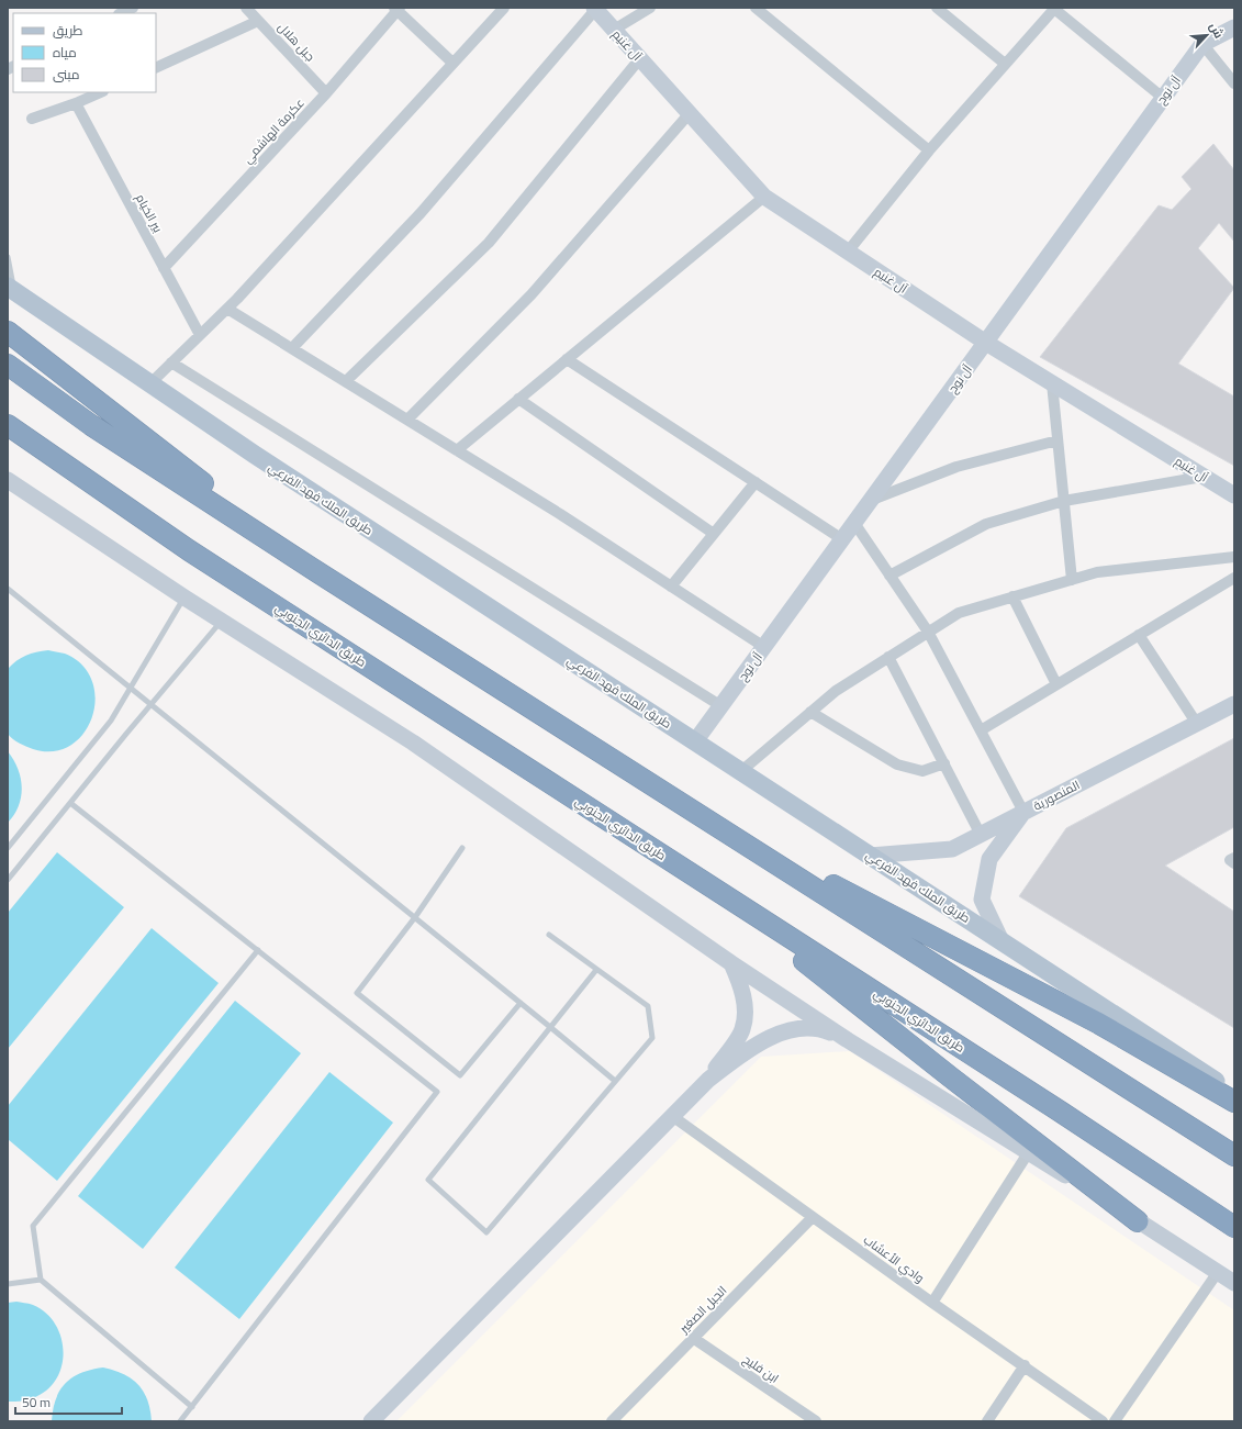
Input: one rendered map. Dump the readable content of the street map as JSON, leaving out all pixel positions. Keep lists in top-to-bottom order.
{
  "streets": {
    "highway": ["طريق الدائري الجنوبي"],
    "main road": ["طريق الملك فهد الفرعي"],
    "street": [
      "جبل هلال",
      "آل غنيم",
      "آل نوح",
      "عكرمة الهاشمي",
      "بير الخيام",
      "المنصورية",
      "وادي الأعشاب",
      "الجبل الصغير",
      "ابن فليح"
    ]
  },
  "crossings": [
    ["جبل هلال", "عكرمة الهاشمي"],
    ["آل غنيم", "آل نوح"],
    ["آل نوح", "طريق الملك فهد الفرعي"],
    ["عكرمة الهاشمي", "بير الخيام"],
    ["طريق الملك فهد الفرعي", "المنصورية"],
    ["وادي الأعشاب", "الجبل الصغير"],
    ["الجبل الصغير", "ابن فليح"]
  ],
  "legend": ["طريق", "مياه", "مبنى"],
  "scale_bar": "50 m",
  "north": "top right"
}
